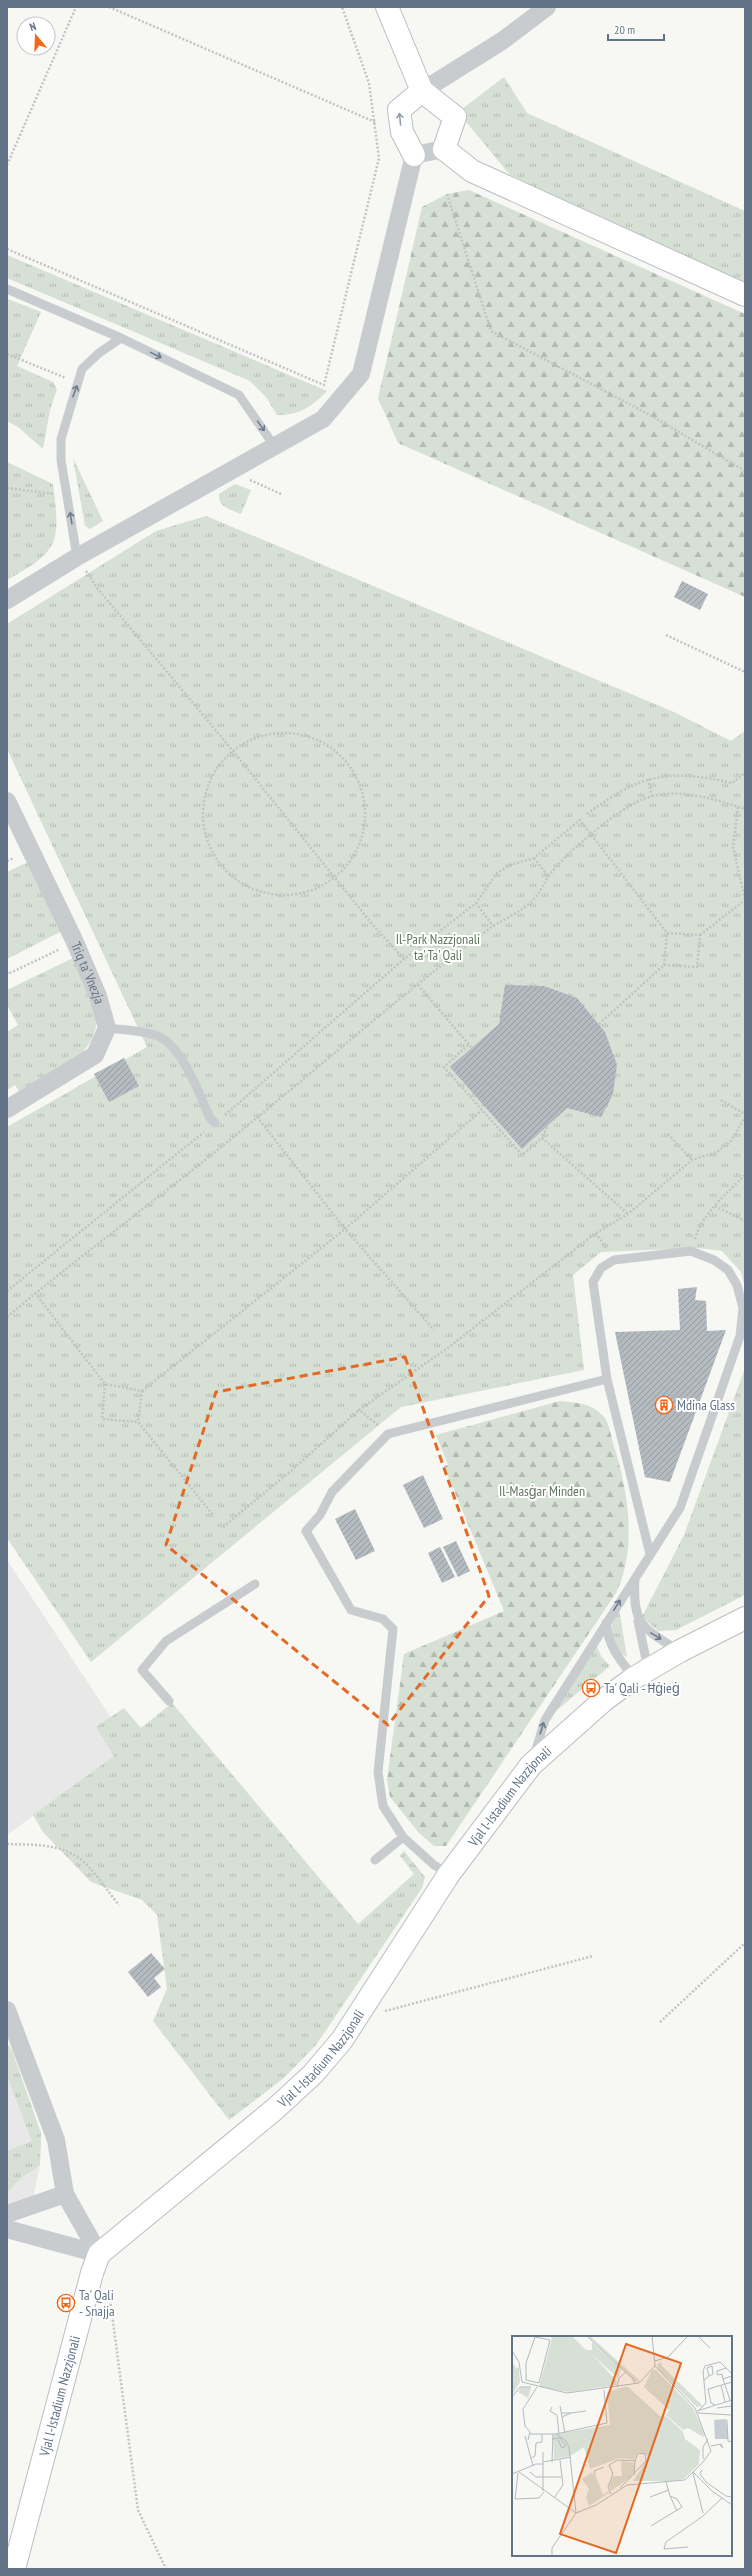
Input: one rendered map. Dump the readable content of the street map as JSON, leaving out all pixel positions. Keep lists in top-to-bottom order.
{
  "streets": {
    "main road": ["Vjal l-Istadium Nazzjonali"],
    "street": ["Triq ta' Vnezja"]
  },
  "parks": ["Il-Park Nazzjonali ta' Ta' Qali", "Il-Masġar Minden"],
  "places": {
    "building": ["Mdina Glass"],
    "bus stop": ["Ta' Qali - Ħġieġ", "Ta' Qali - Snajja"]
  },
  "scale_bar": "20 m",
  "north": "top"
}
